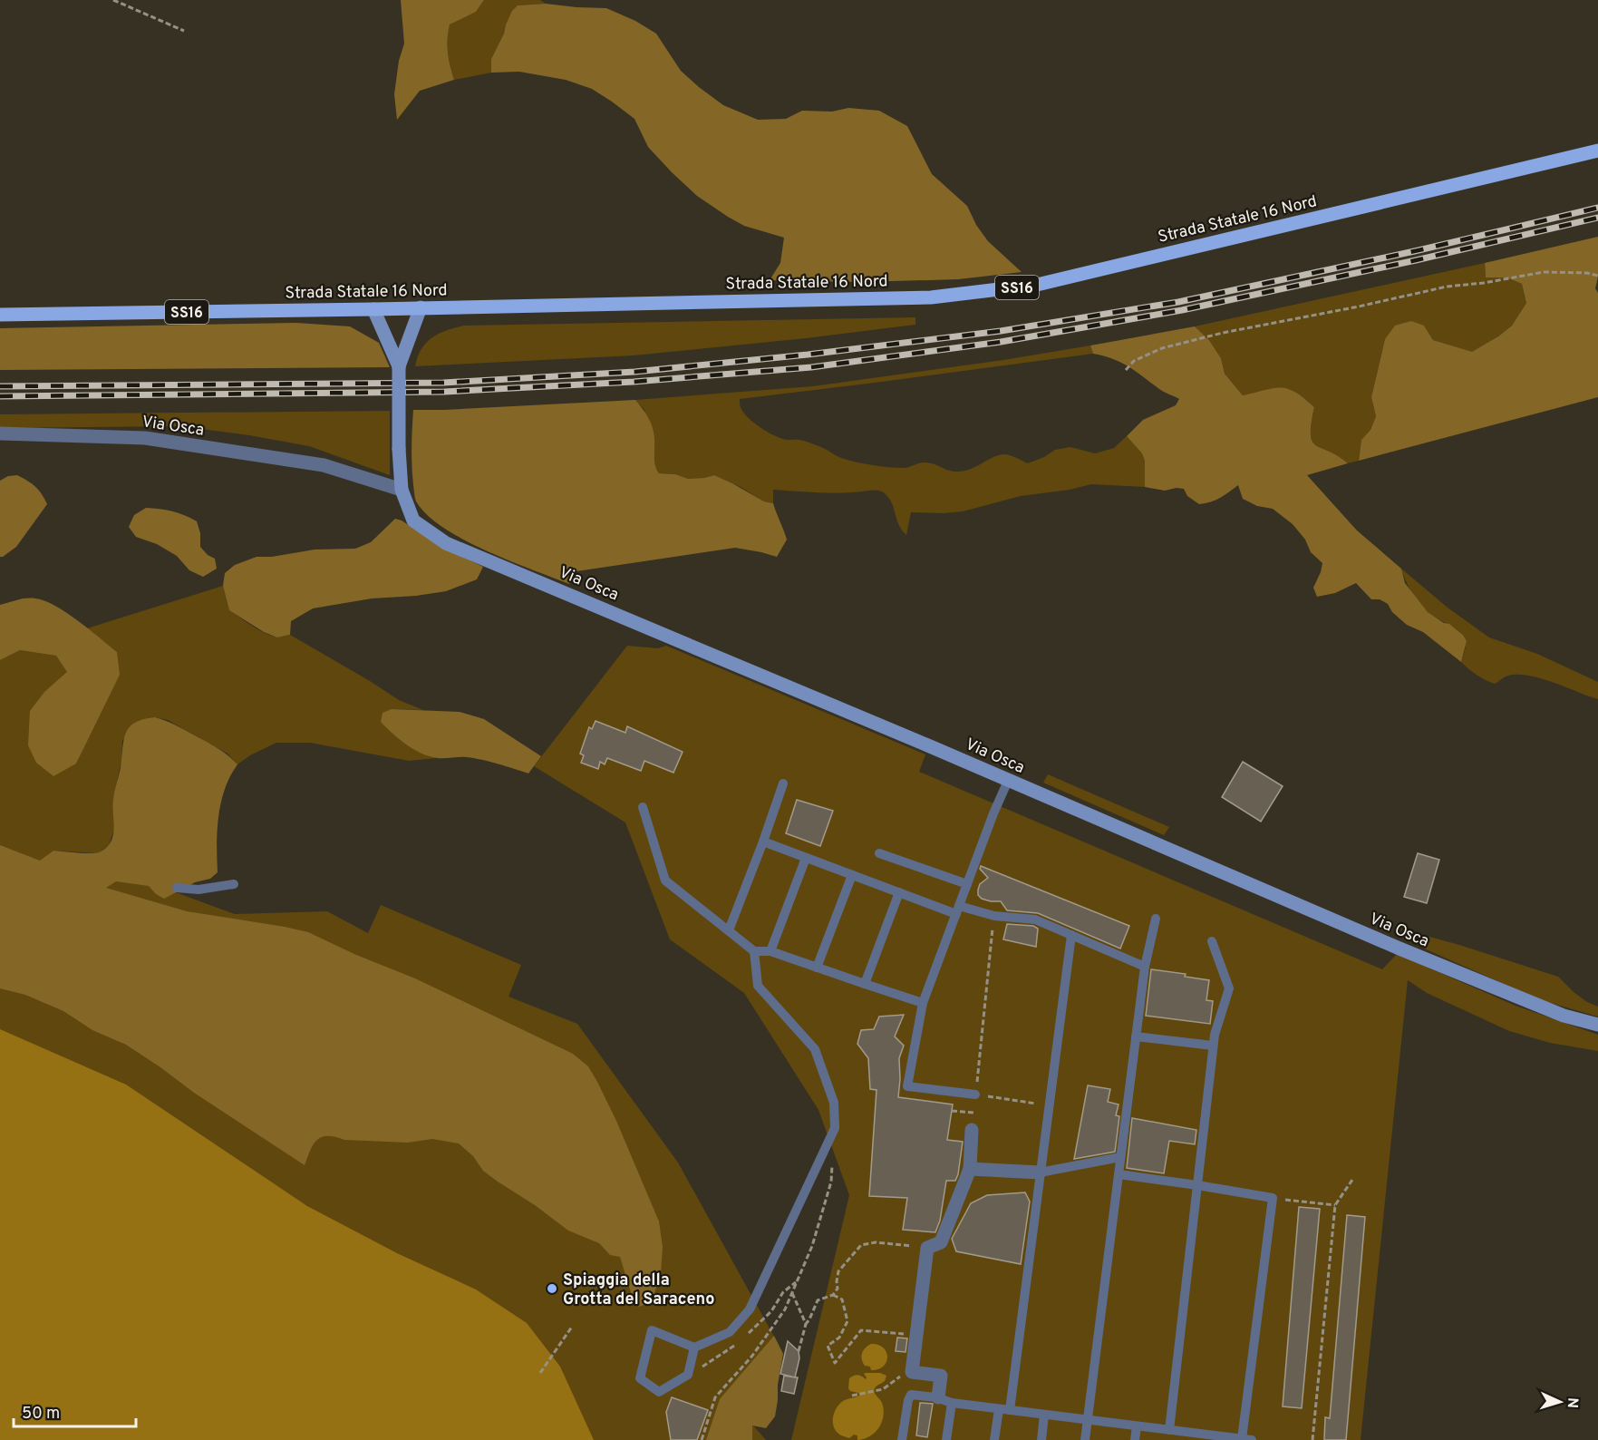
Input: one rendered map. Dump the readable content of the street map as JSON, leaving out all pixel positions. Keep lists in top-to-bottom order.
{
  "streets": {
    "main road": ["Strada Statale 16 Nord", "SS16"],
    "street": ["Via Osca"]
  },
  "places": ["Spiaggia della Grotta del Saraceno"],
  "scale_bar": "50 m",
  "north": "right"
}
